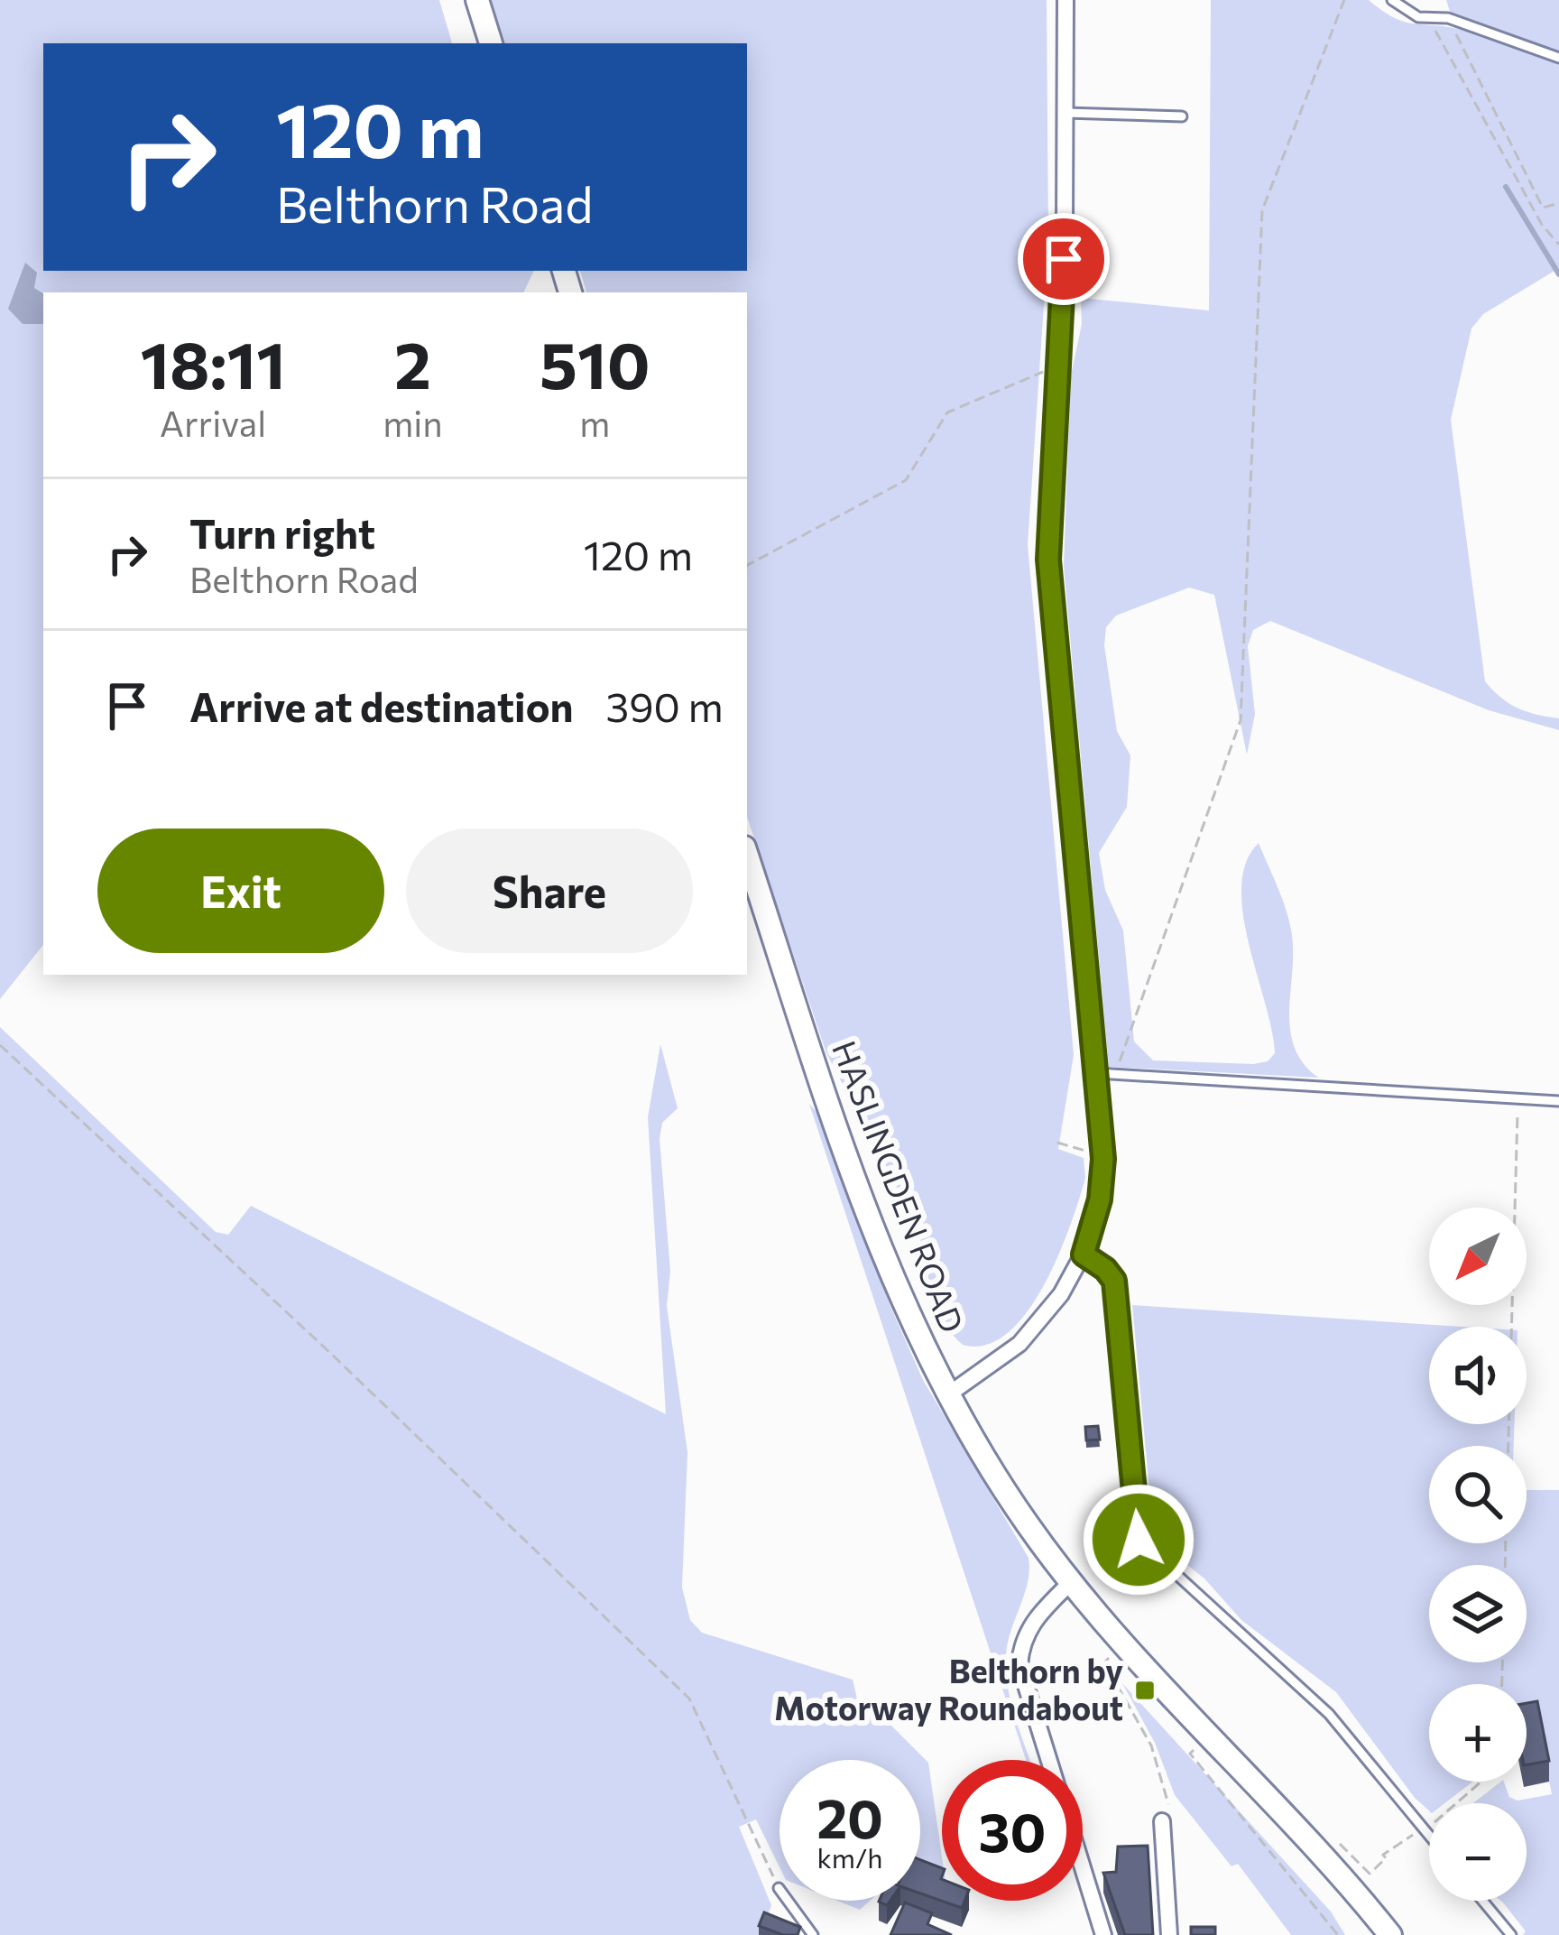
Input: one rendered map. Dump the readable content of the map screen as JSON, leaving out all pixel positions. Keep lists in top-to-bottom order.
{
  "streets": {
    "main road": ["HASLINGDEN ROAD"]
  },
  "places": {
    "transit": ["Belthorn by Motorway Roundabout"]
  },
  "north": "bottom left",
  "page": {
    "turn": ["120 m", "Belthorn Road"],
    "eta": [
      "18:11",
      "Arrival",
      "2",
      "min",
      "510",
      "m"
    ],
    "list": [
      {
        "name": "Turn right",
        "note": "Belthorn Road",
        "value": "120 m"
      },
      {
        "name": "Arrive at destination",
        "value": "390 m"
      }
    ],
    "buttons": ["Exit", "Share"],
    "map_buttons": ["+", "−"],
    "speed": "20 km/h",
    "limit": "30"
  }
}
